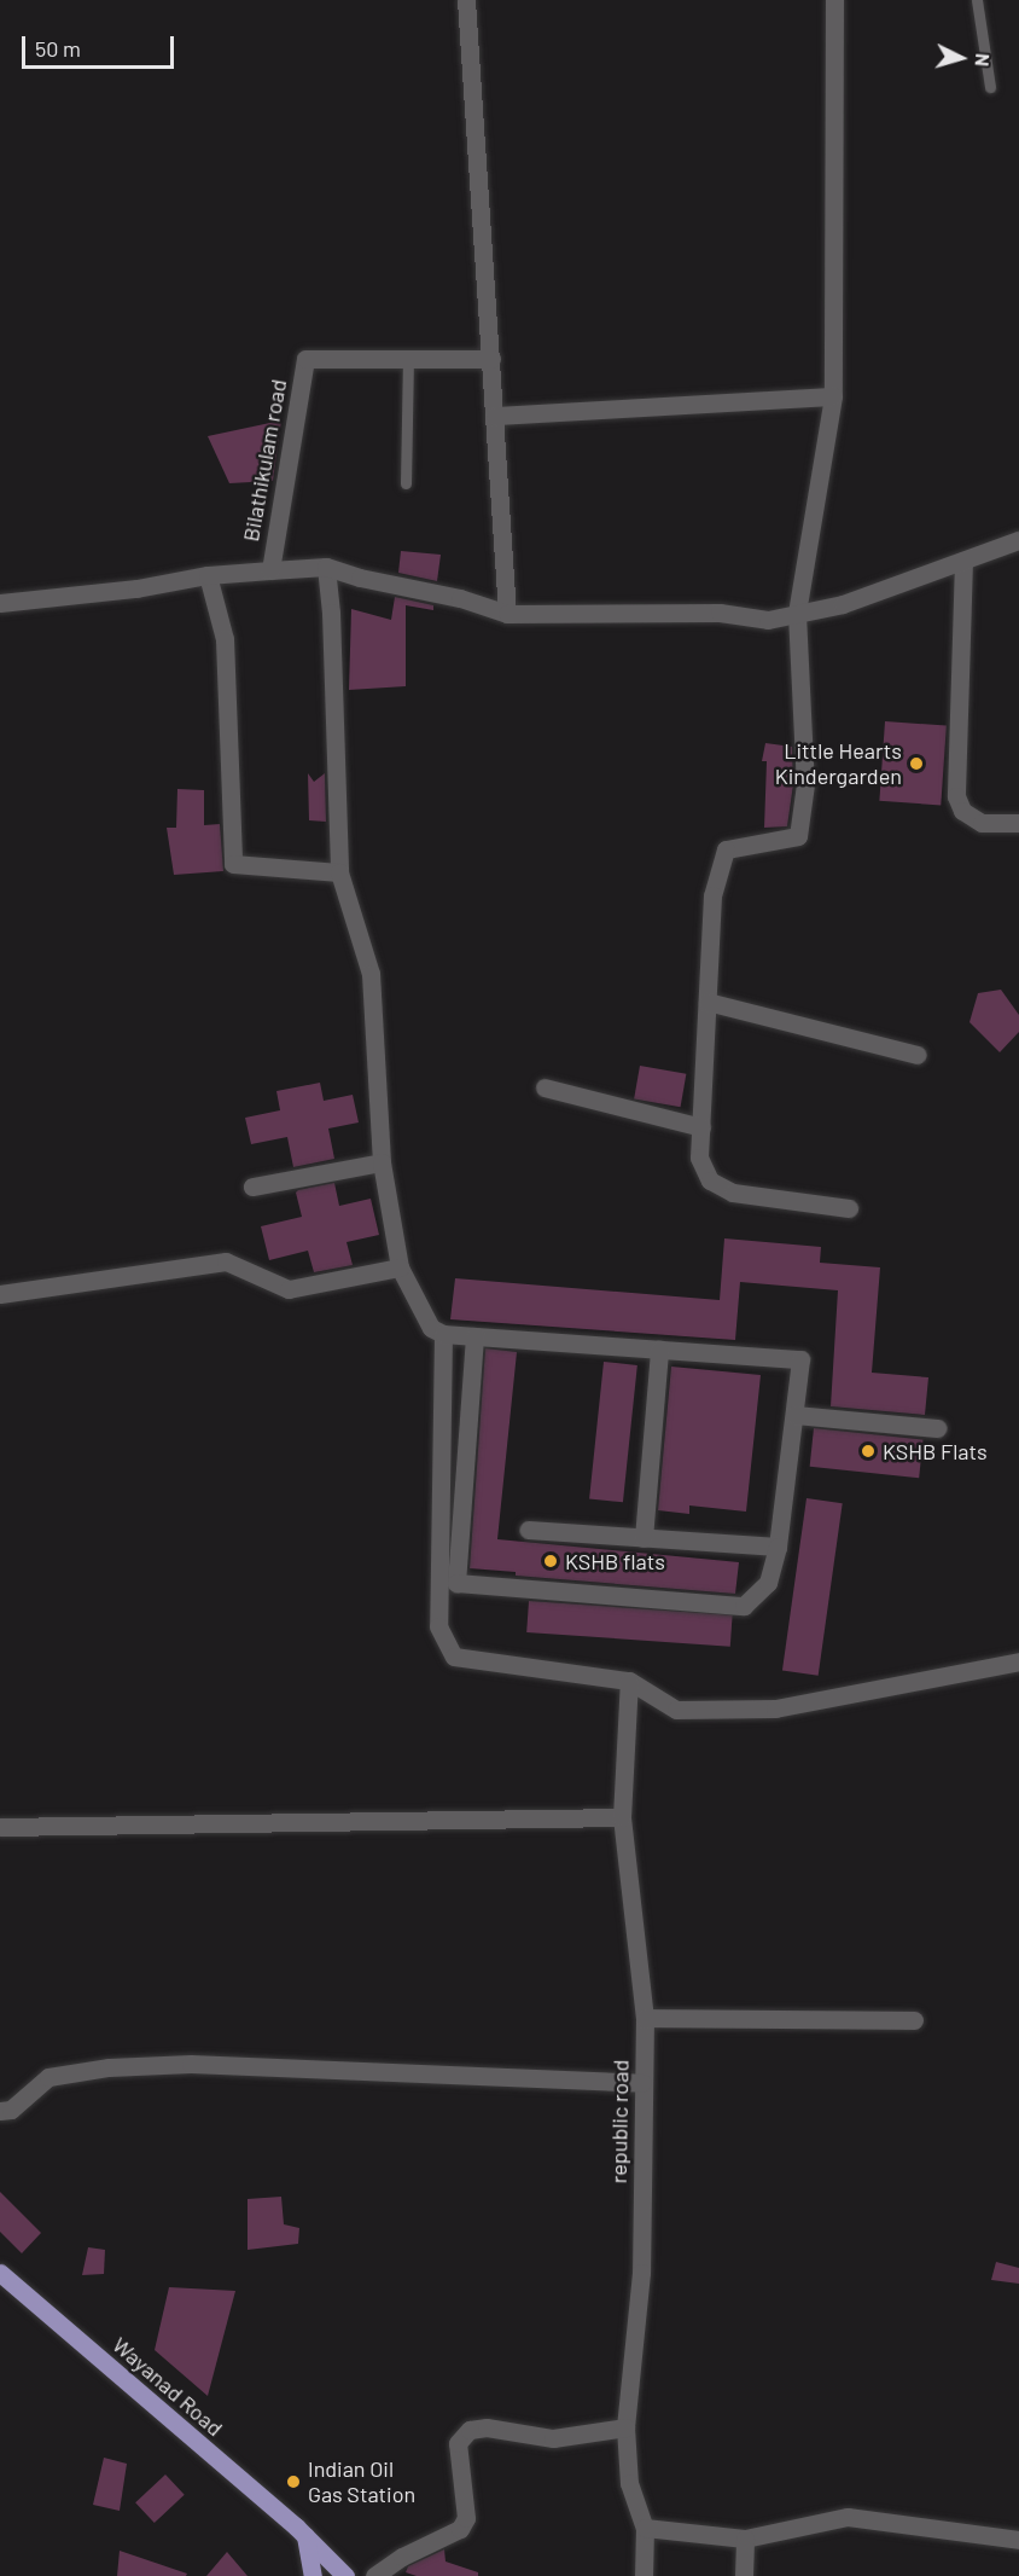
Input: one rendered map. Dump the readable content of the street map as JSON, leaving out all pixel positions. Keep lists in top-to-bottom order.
{
  "streets": {
    "main road": ["Wayanad Road"],
    "street": ["Bilathikulam road", "republic road"]
  },
  "places": [
    "Little Hearts Kindergarden",
    "KSHB Flats",
    "KSHB flats",
    "Indian Oil Gas Station"
  ],
  "scale_bar": "50 m",
  "north": "right"
}
